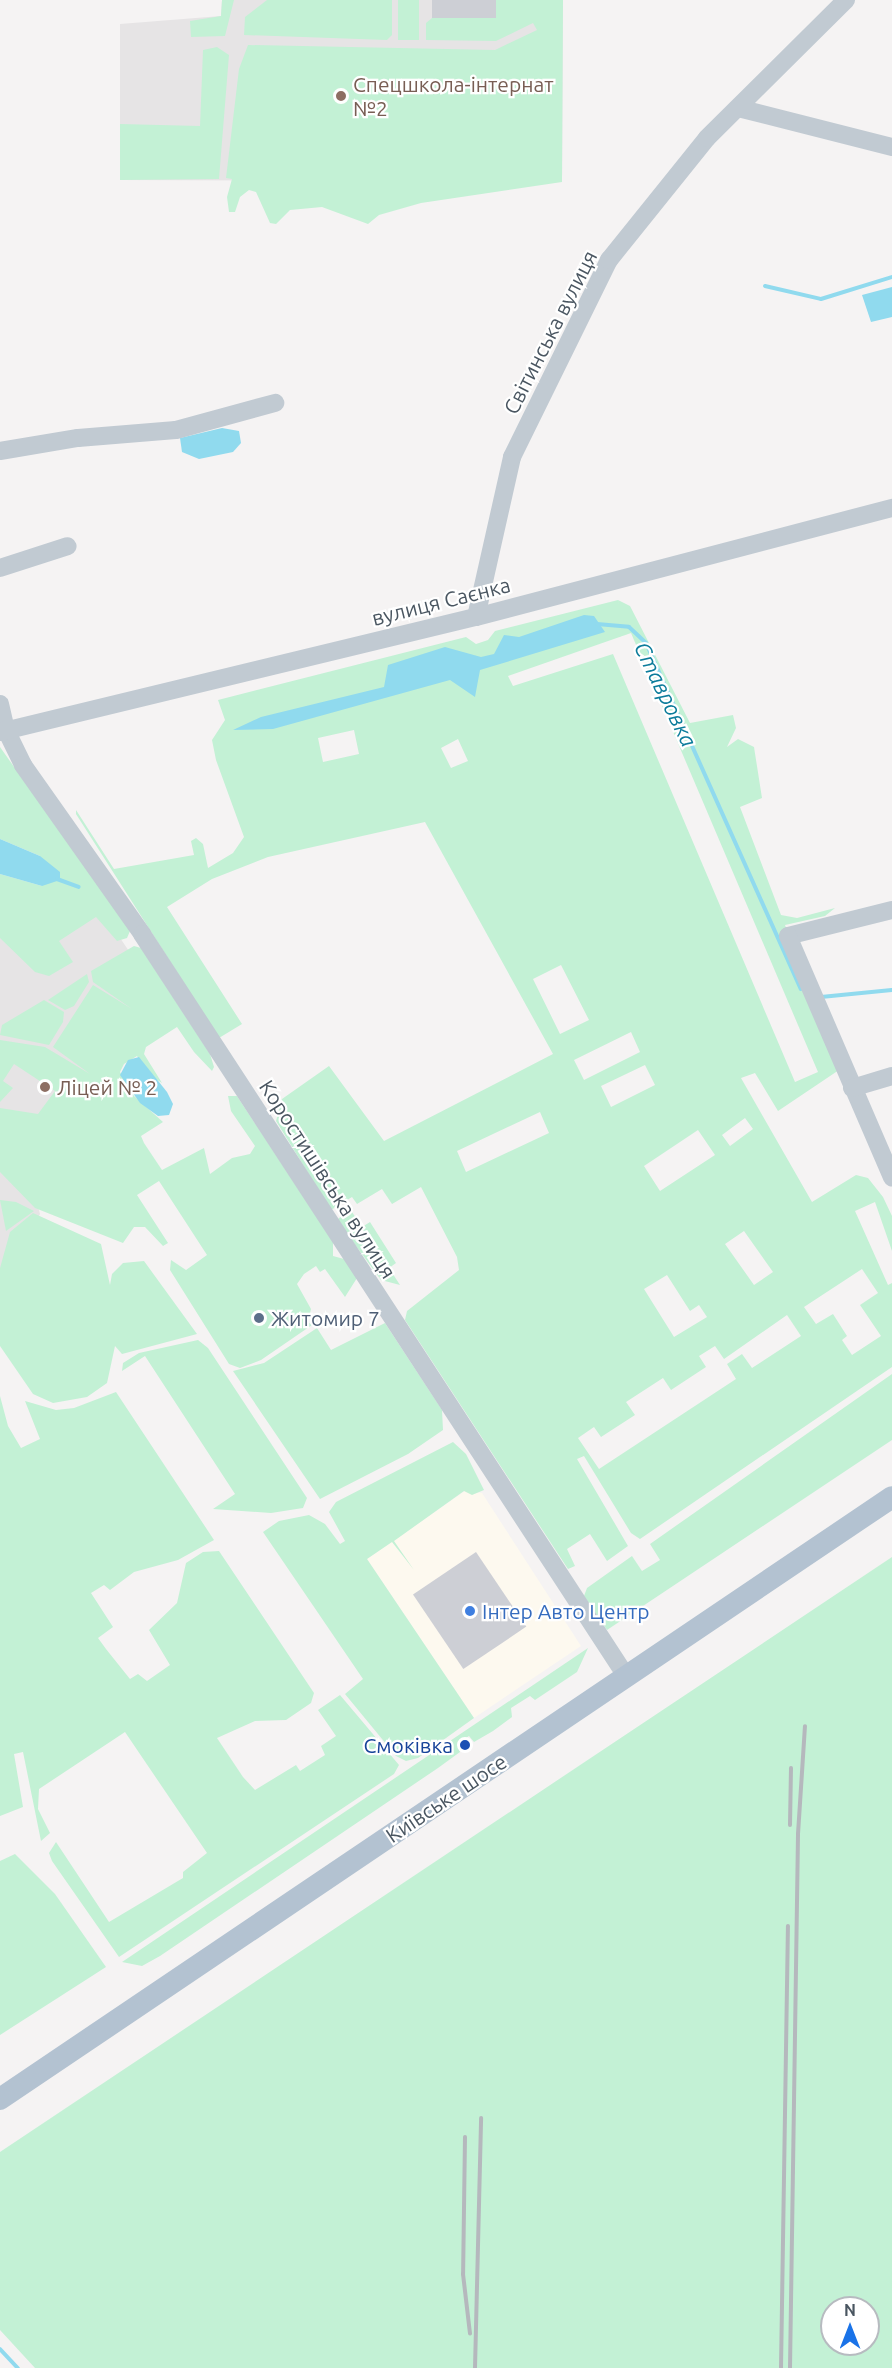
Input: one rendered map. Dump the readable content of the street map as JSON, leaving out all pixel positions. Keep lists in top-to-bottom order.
{
  "streets": {
    "main road": ["Київське шосе"],
    "street": ["Світинська вулиця", "вулиця Саєнка", "Коростишівська вулиця"]
  },
  "crossings": [
    ["Світинська вулиця", "вулиця Саєнка"],
    ["вулиця Саєнка", "Коростишівська вулиця"],
    ["Коростишівська вулиця", "Київське шосе"]
  ],
  "water": ["Ставровка"],
  "places": [
    "Спецшкола-інтернат №2",
    "Ліцей № 2",
    "Житомир 7",
    "Інтер Авто Центр",
    "Смоківка"
  ],
  "north": "top"
}
